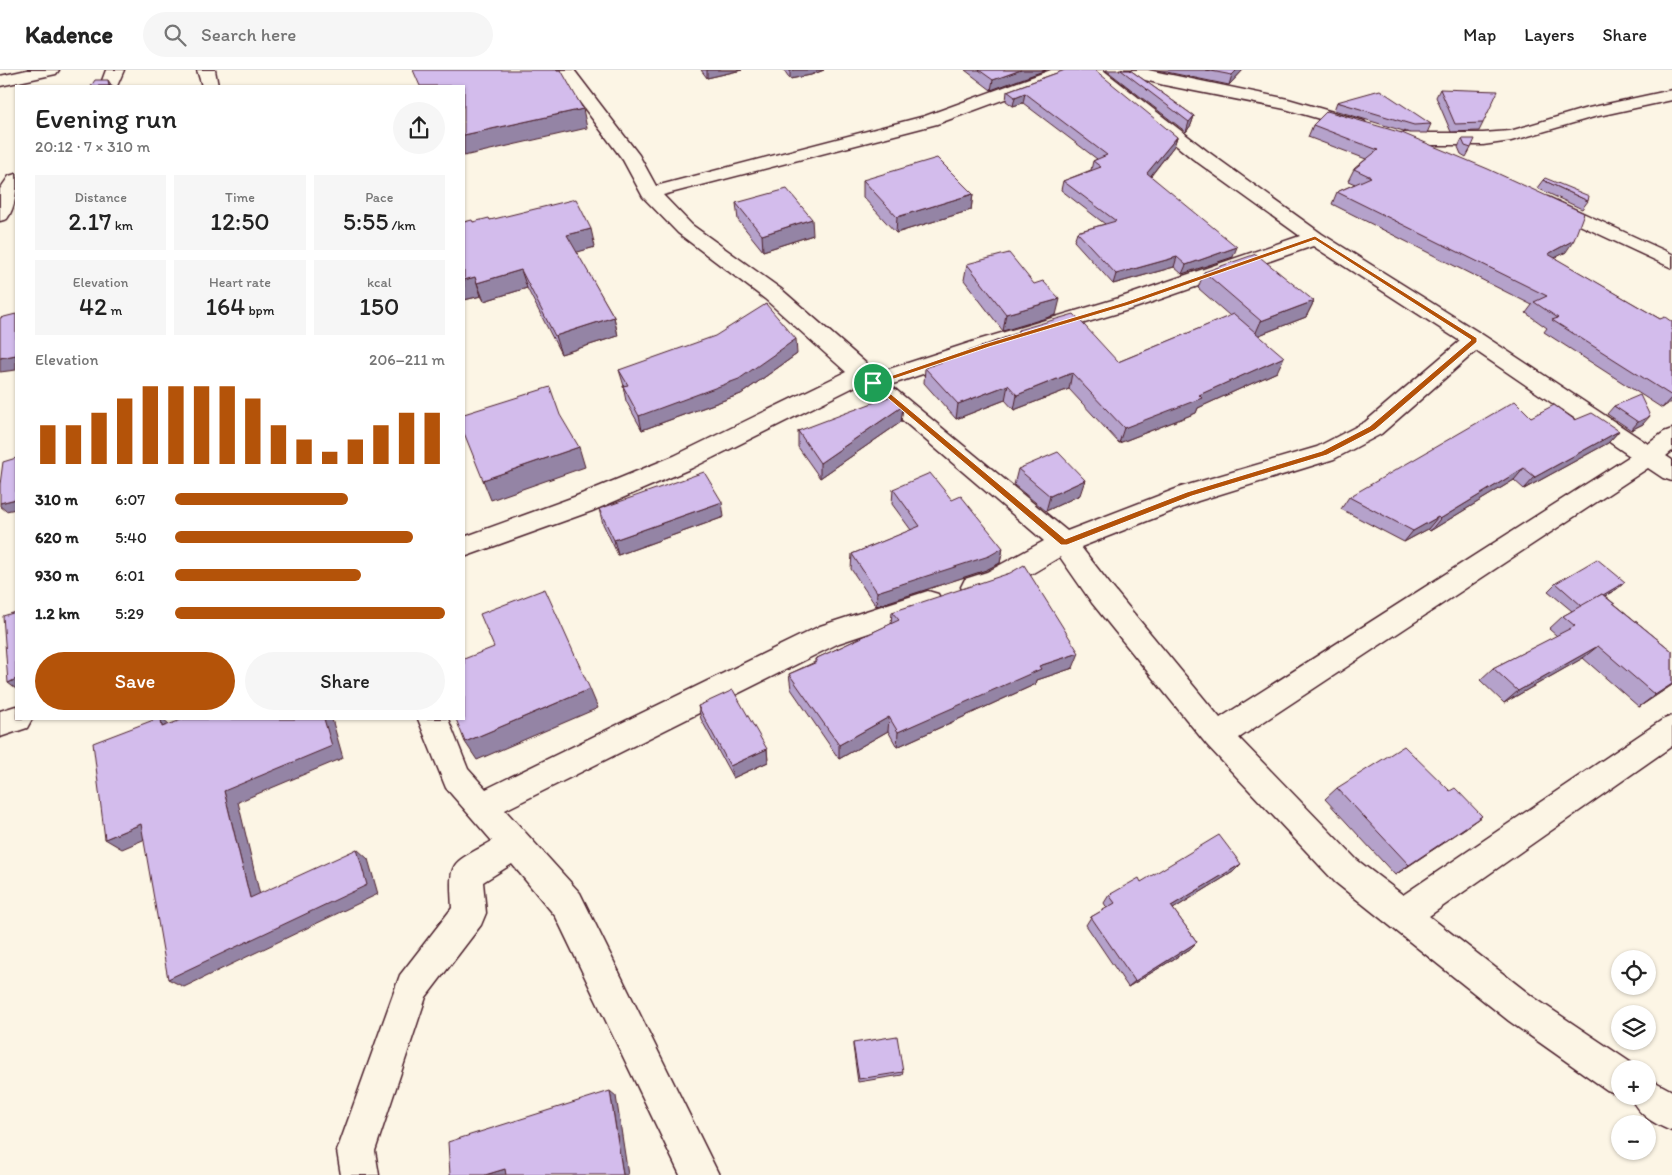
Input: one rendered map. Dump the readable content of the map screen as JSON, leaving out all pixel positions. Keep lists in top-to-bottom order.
{
  "page": {
    "header": "Kadence",
    "search": "Search here",
    "nav": ["Map", "Layers", "Share"],
    "heading": ["Evening run", "20:12 · 7 × 310 m"],
    "stats": [
      ["Distance", "2.17 km"],
      ["Time", "12:50"],
      ["Pace", "5:55 /km"],
      ["Elevation", "42 m"],
      ["Heart rate", "164 bpm"],
      ["kcal", "150"]
    ],
    "chart": ["Elevation", "206–211 m"],
    "list": [
      {
        "name": "310 m",
        "note": "6:07"
      },
      {
        "name": "620 m",
        "note": "5:40"
      },
      {
        "name": "930 m",
        "note": "6:01"
      },
      {
        "name": "1.2 km",
        "note": "5:29"
      }
    ],
    "buttons": ["Save", "Share"],
    "map_buttons": ["+", "−"]
  }
}
